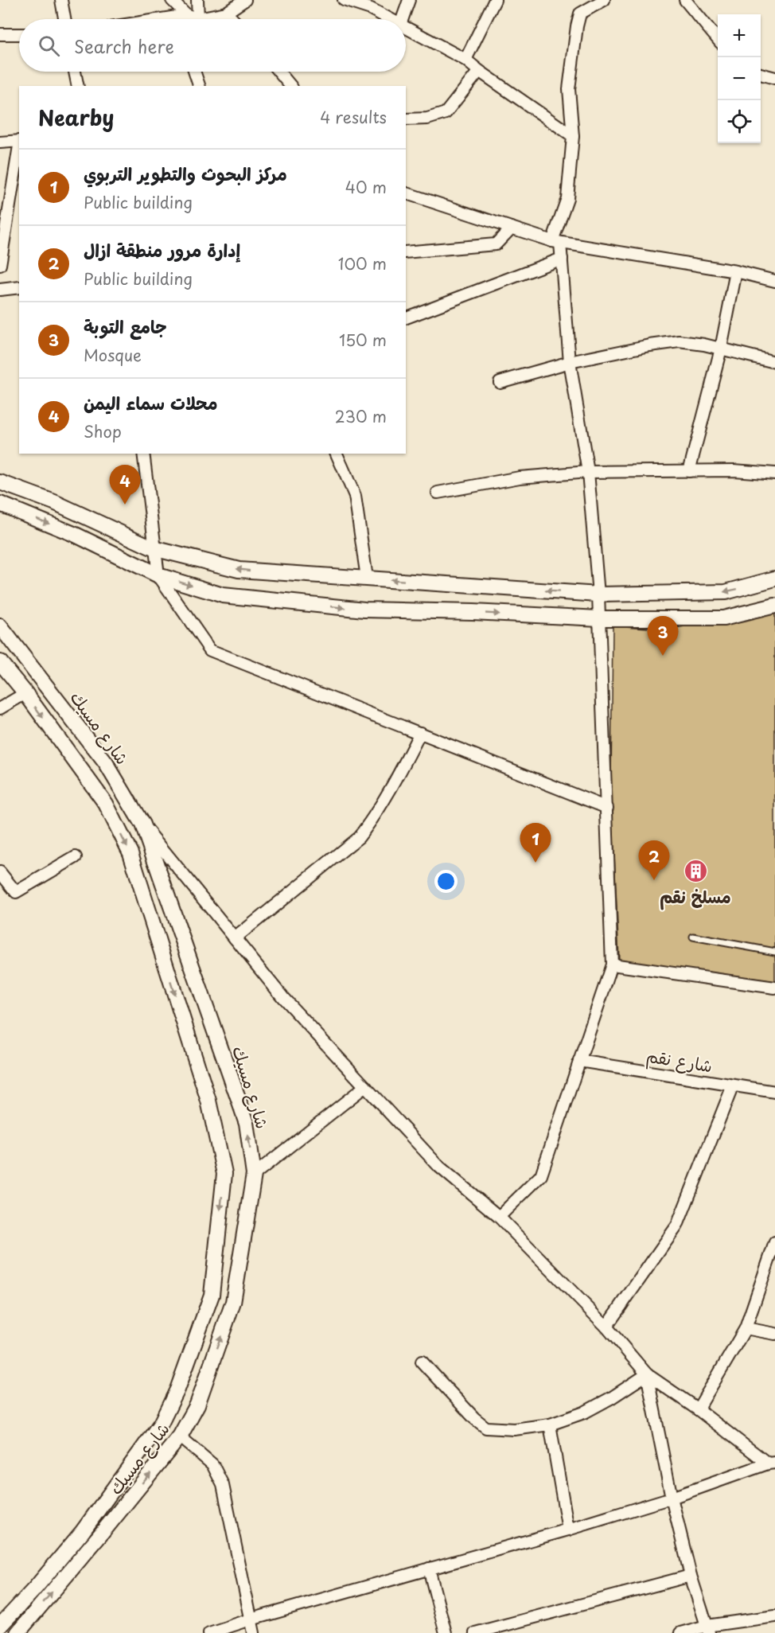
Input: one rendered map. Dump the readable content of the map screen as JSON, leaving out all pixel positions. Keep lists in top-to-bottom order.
{
  "streets": {
    "street": ["شارع مسيك", "شارع نقم"]
  },
  "places": {
    "building": ["مسلخ نقم"]
  },
  "page": {
    "map_buttons": ["+", "−"],
    "search": "Search here",
    "heading": ["Nearby", "4 results"],
    "list": [
      {
        "mark": "1",
        "name": "مركز البحوث والتطوير التربوي",
        "note": "Public building",
        "value": "40 m"
      },
      {
        "mark": "2",
        "name": "إدارة مرور منطقة ازال",
        "note": "Public building",
        "value": "100 m"
      },
      {
        "mark": "3",
        "name": "جامع التوبة",
        "note": "Mosque",
        "value": "150 m"
      },
      {
        "mark": "4",
        "name": "محلات سماء اليمن",
        "note": "Shop",
        "value": "230 m"
      }
    ],
    "pins": [
      "4",
      "3",
      "1",
      "2"
    ]
  }
}
